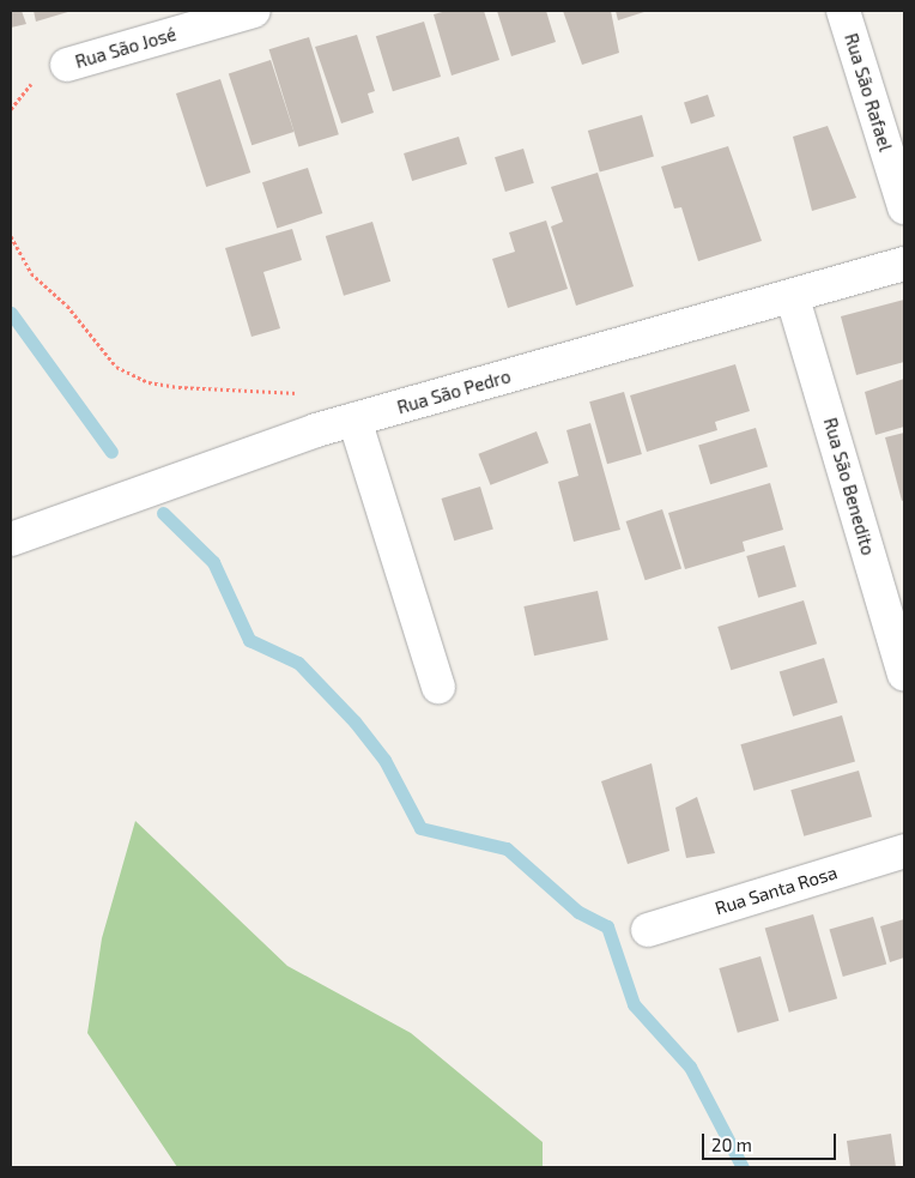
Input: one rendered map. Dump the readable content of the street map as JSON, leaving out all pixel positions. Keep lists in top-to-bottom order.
{
  "streets": {
    "street": [
      "Rua São José",
      "Rua São Rafael",
      "Rua São Pedro",
      "Rua São Benedito",
      "Rua Santa Rosa"
    ]
  },
  "crossings": [
    ["Rua São Pedro", "Rua São Benedito"]
  ],
  "scale_bar": "20 m"
}
